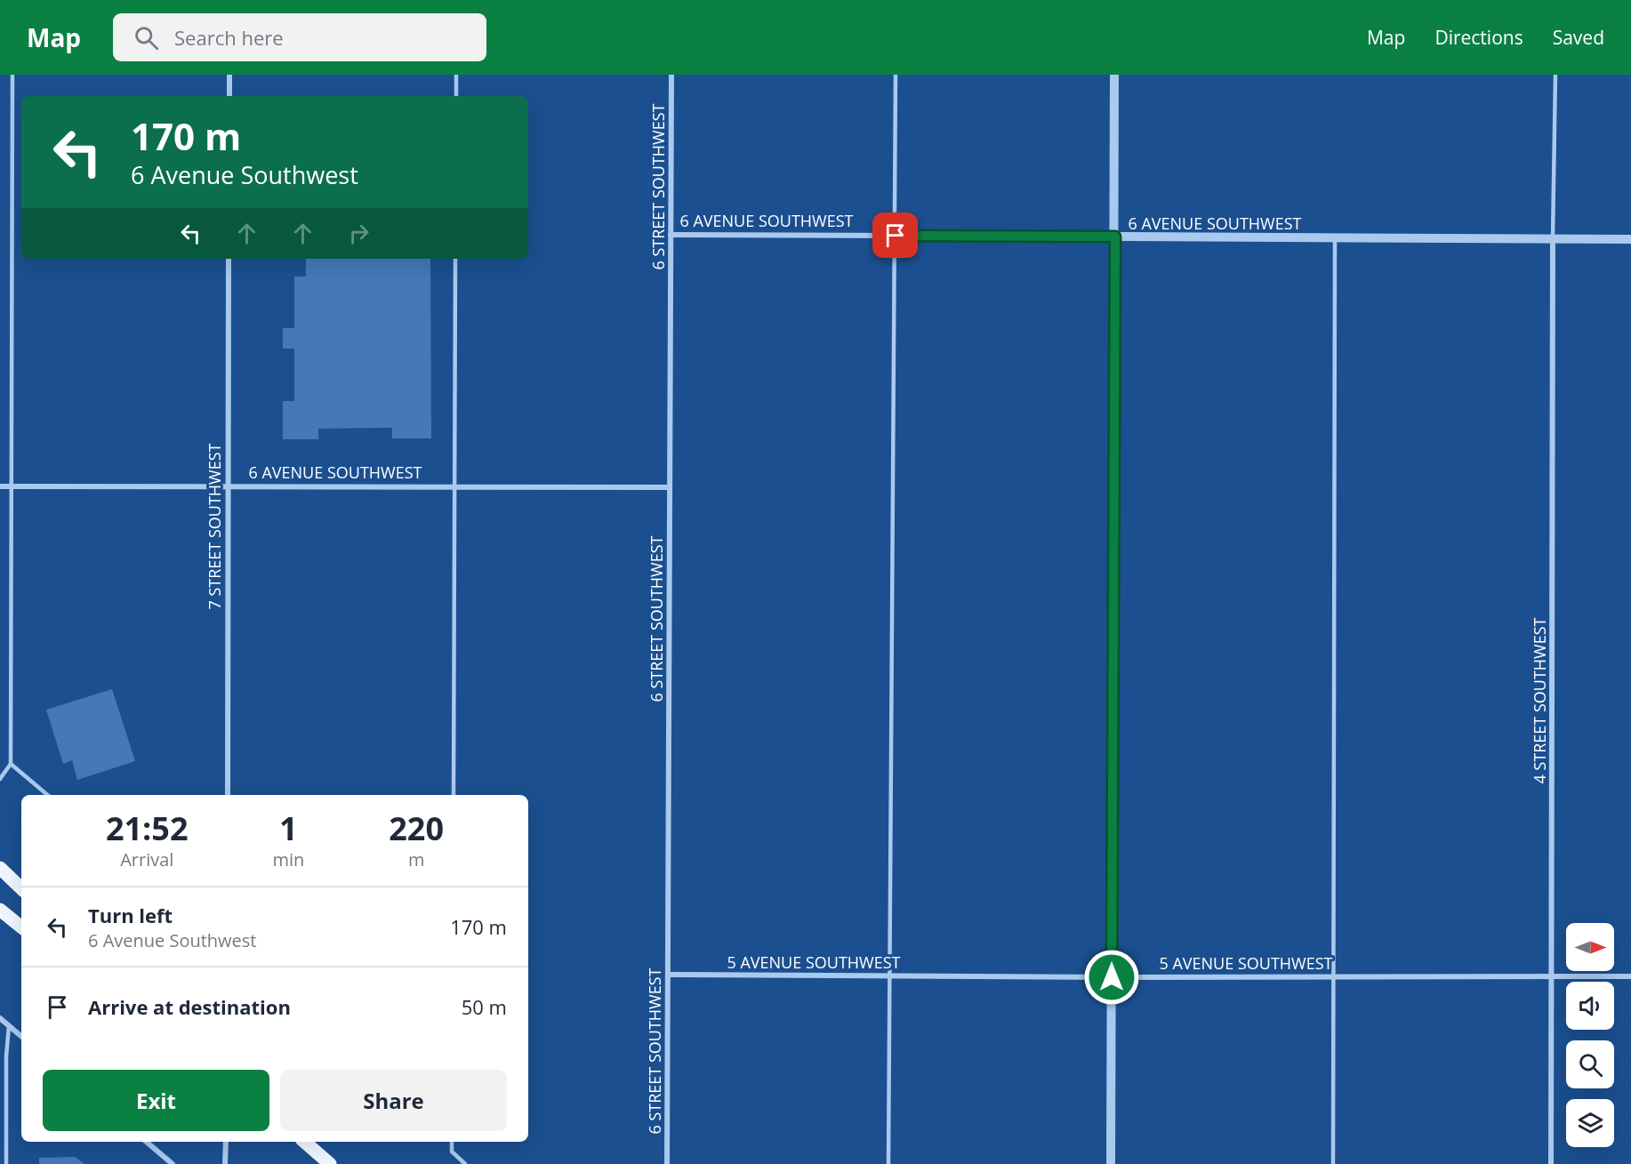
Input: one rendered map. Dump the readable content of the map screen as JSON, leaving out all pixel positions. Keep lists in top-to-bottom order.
{
  "streets": {
    "street": [
      "6 STREET SOUTHWEST",
      "6 AVENUE SOUTHWEST",
      "7 STREET SOUTHWEST",
      "4 STREET SOUTHWEST",
      "5 AVENUE SOUTHWEST"
    ]
  },
  "crossings": [
    ["6 STREET SOUTHWEST", "6 AVENUE SOUTHWEST"],
    ["6 STREET SOUTHWEST", "5 AVENUE SOUTHWEST"],
    ["6 AVENUE SOUTHWEST", "7 STREET SOUTHWEST"],
    ["6 AVENUE SOUTHWEST", "4 STREET SOUTHWEST"],
    ["4 STREET SOUTHWEST", "5 AVENUE SOUTHWEST"]
  ],
  "north": "right",
  "page": {
    "header": "Map",
    "search": "Search here",
    "nav": ["Map", "Directions", "Saved"],
    "turn": ["170 m", "6 Avenue Southwest"],
    "eta": [
      "21:52",
      "Arrival",
      "1",
      "min",
      "220",
      "m"
    ],
    "list": [
      {
        "name": "Turn left",
        "note": "6 Avenue Southwest",
        "value": "170 m"
      },
      {
        "name": "Arrive at destination",
        "value": "50 m"
      }
    ],
    "buttons": ["Exit", "Share"]
  }
}
